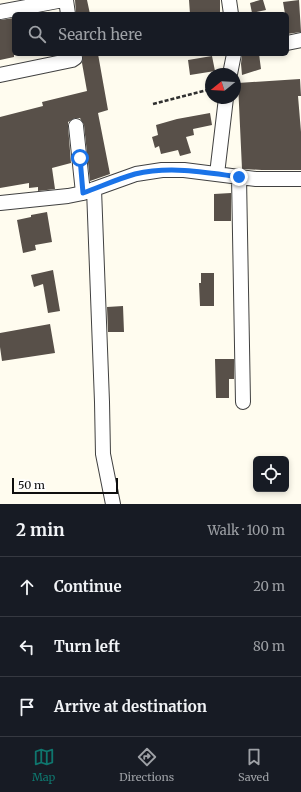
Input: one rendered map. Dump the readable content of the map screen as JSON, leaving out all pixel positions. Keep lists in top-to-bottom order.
{
  "scale_bar": "50 m",
  "north": "left",
  "page": {
    "search": "Search here",
    "scale": "50 m",
    "heading": ["2 min", "Walk · 100 m"],
    "list": [
      ["Continue", "20 m"],
      ["Turn left", "80 m"],
      "Arrive at destination"
    ],
    "nav": ["Map", "Directions", "Saved"]
  }
}
